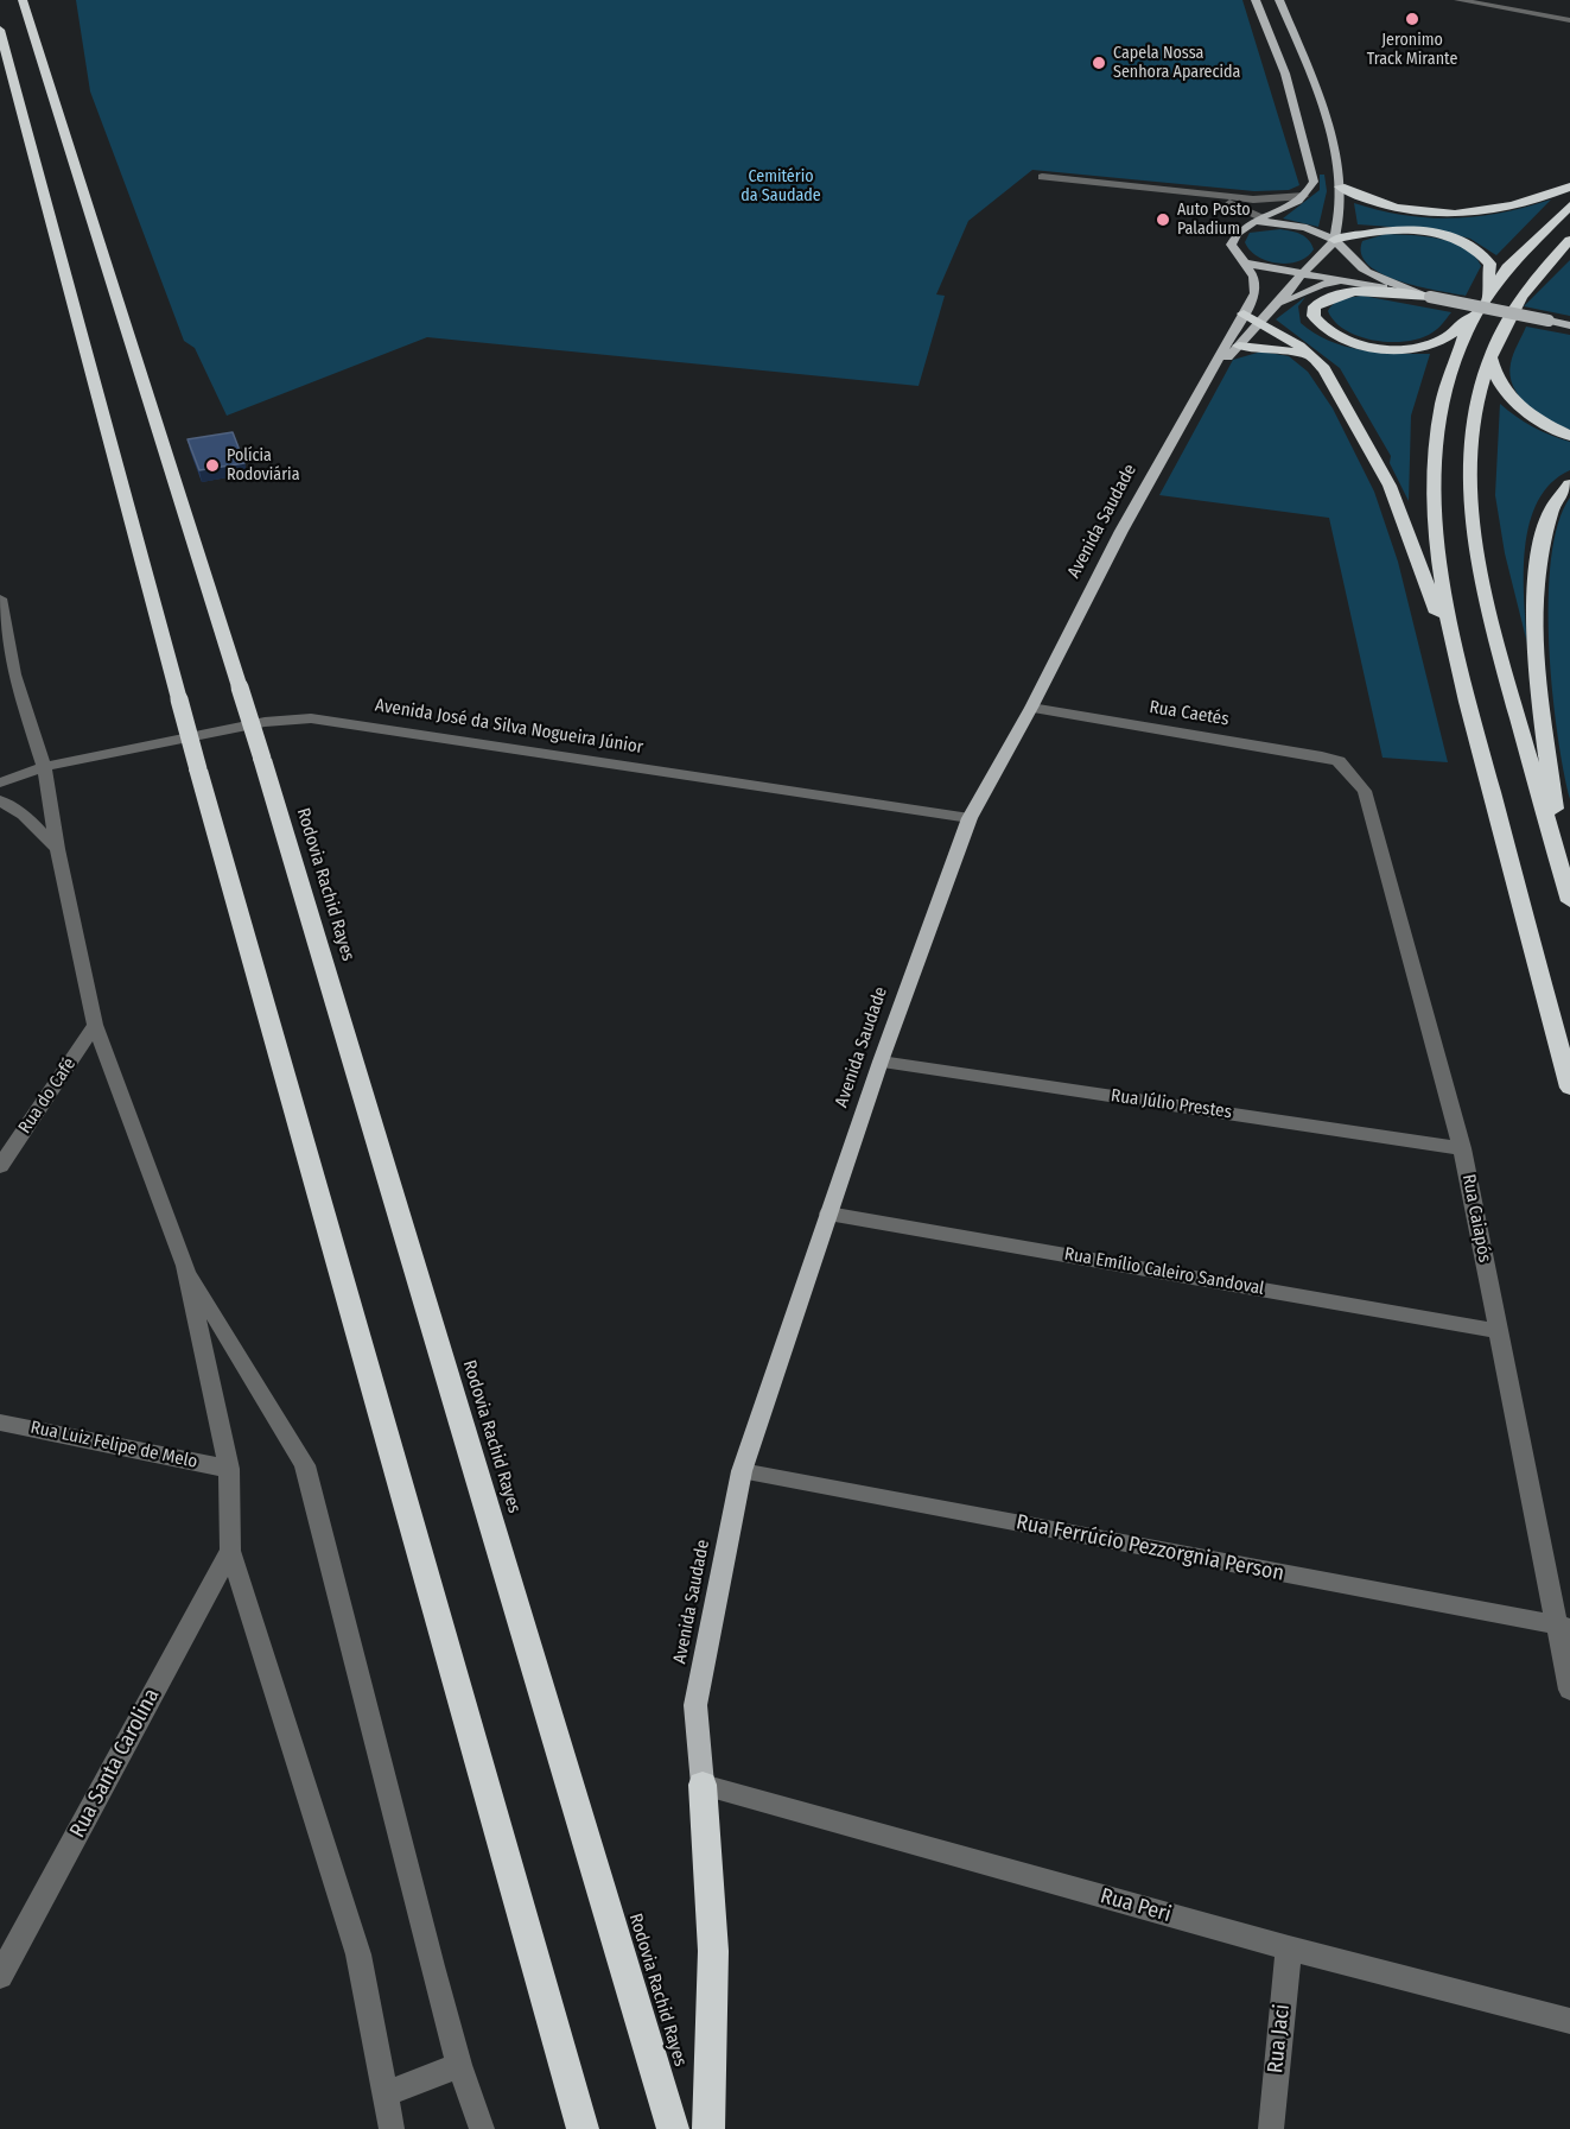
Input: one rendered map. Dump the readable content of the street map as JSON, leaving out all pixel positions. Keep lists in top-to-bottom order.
{
  "streets": {
    "highway": ["Rodovia Rachid Rayes"],
    "main road": ["Avenida Saudade"],
    "street": [
      "Rua Caetés",
      "Avenida José da Silva Nogueira Júnior",
      "Rua do Café",
      "Rua Júlio Prestes",
      "Rua Caiapós",
      "Rua Emílio Caleiro Sandoval",
      "Rua Luiz Felipe de Melo",
      "Rua Ferrúcio Pezzorgnia Person",
      "Rua Santa Carolina",
      "Rua Peri",
      "Rua Jaci"
    ]
  },
  "crossings": [
    ["Avenida Saudade", "Rua Caetés"],
    ["Avenida Saudade", "Avenida José da Silva Nogueira Júnior"],
    ["Avenida Saudade", "Rua Júlio Prestes"],
    ["Avenida Saudade", "Rua Emílio Caleiro Sandoval"],
    ["Avenida Saudade", "Rua Ferrúcio Pezzorgnia Person"],
    ["Avenida Saudade", "Rua Peri"],
    ["Rua Caetés", "Rua Caiapós"],
    ["Rua Júlio Prestes", "Rua Caiapós"],
    ["Rua Caiapós", "Rua Emílio Caleiro Sandoval"],
    ["Rua Caiapós", "Rua Ferrúcio Pezzorgnia Person"],
    ["Rua Peri", "Rua Jaci"]
  ],
  "parks": ["Cemitério da Saudade"],
  "places": [
    "Jeronimo Track Mirante",
    "Capela Nossa Senhora Aparecida",
    "Auto Posto Paladium",
    "Polícia Rodoviária"
  ]
}
